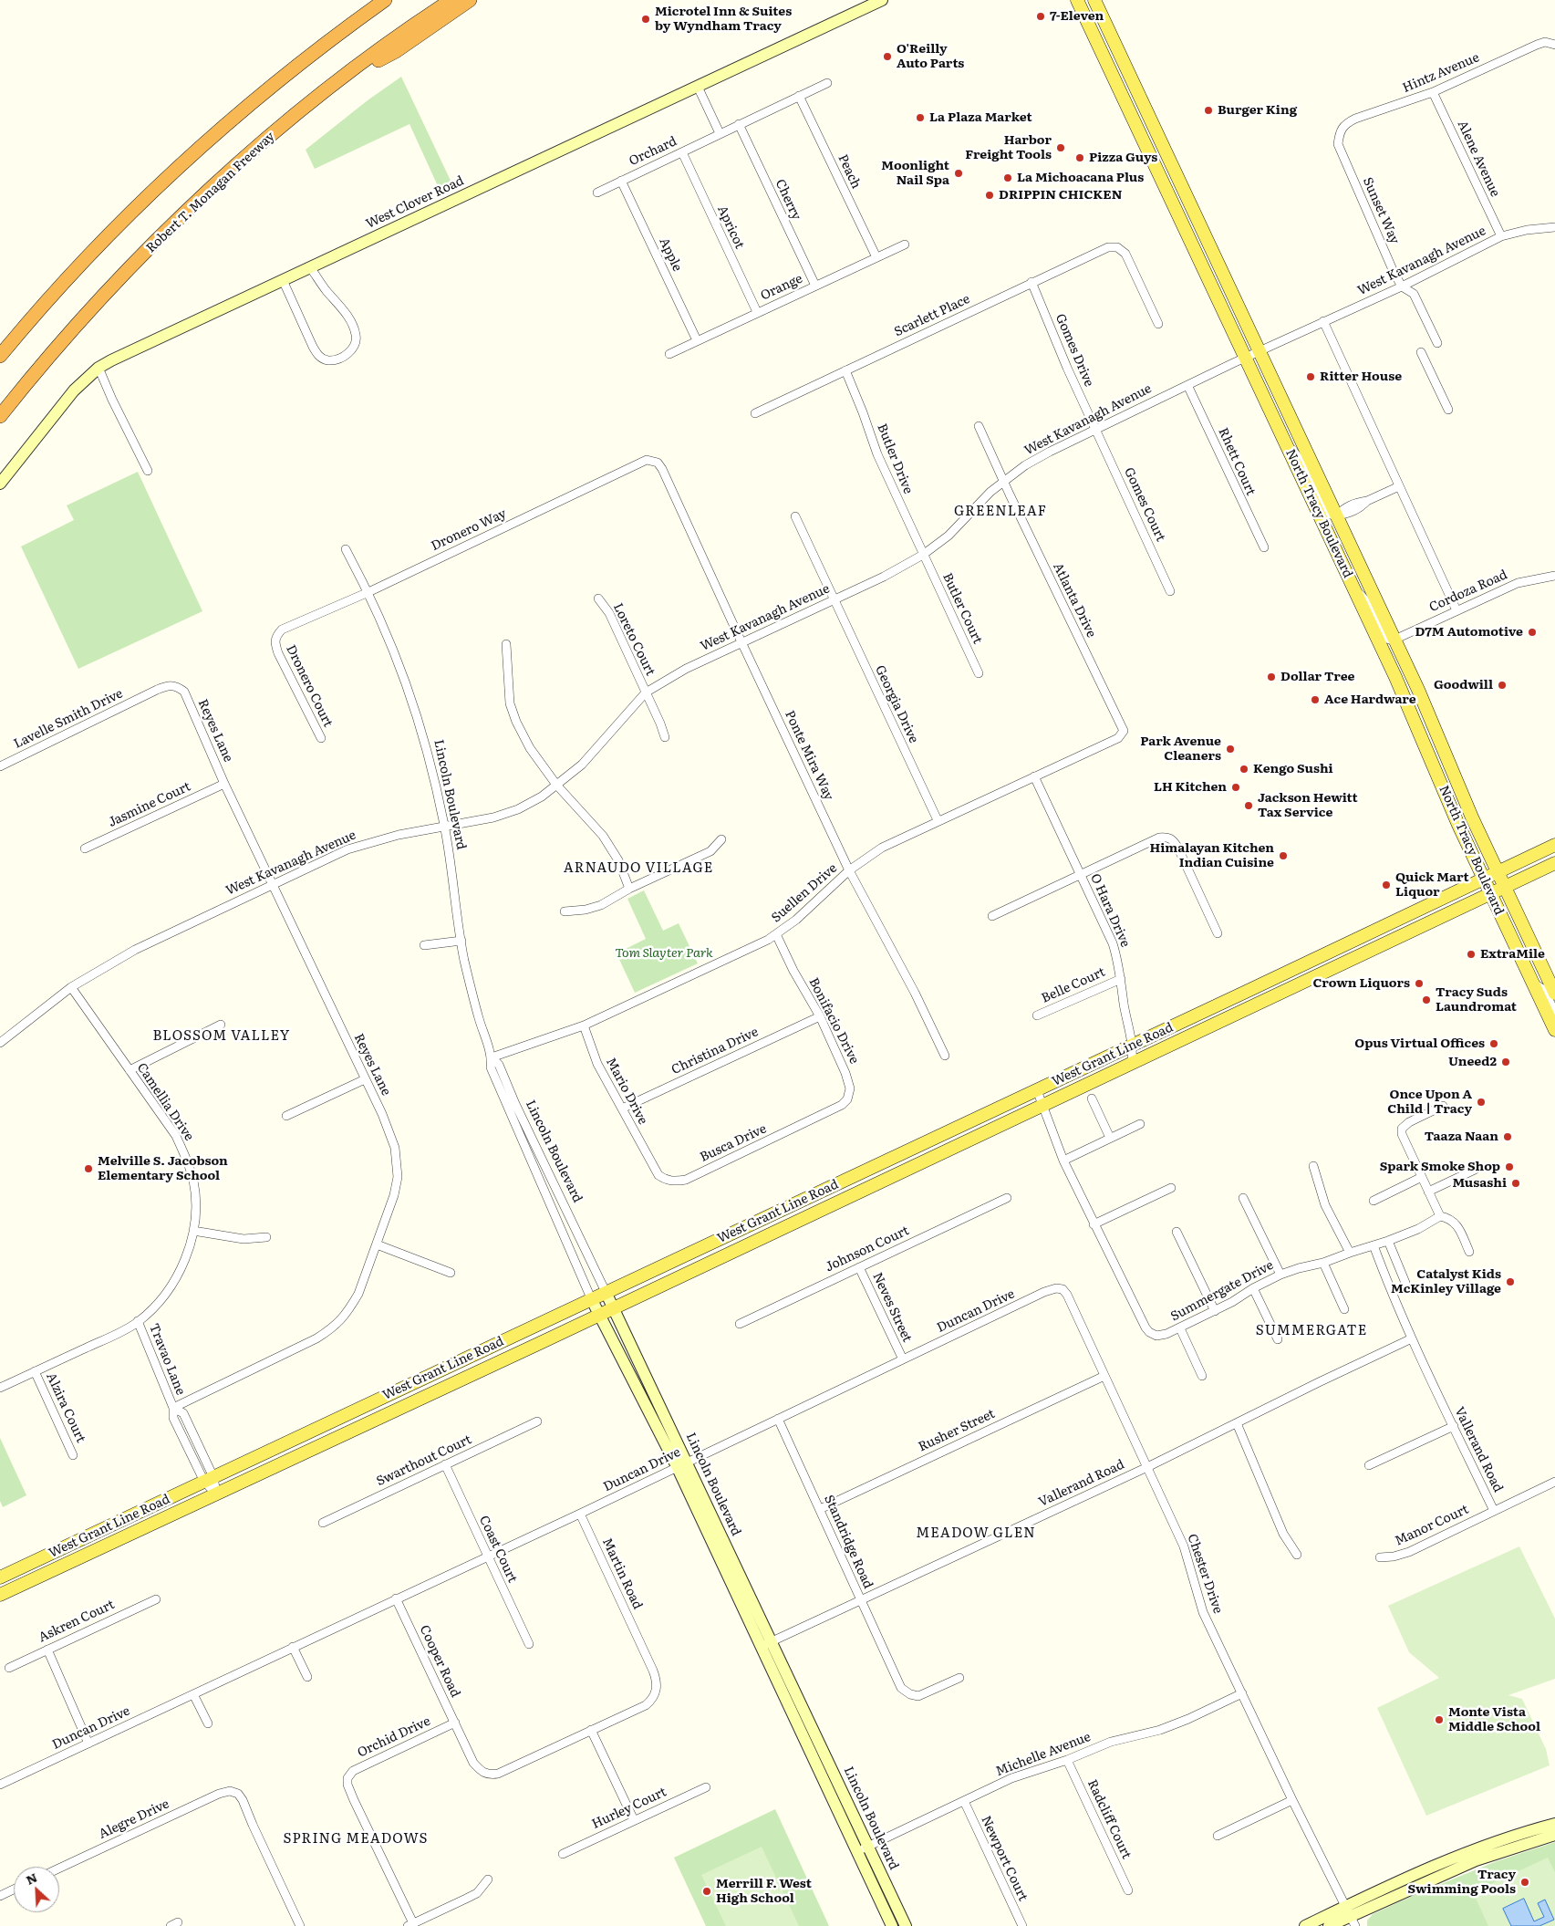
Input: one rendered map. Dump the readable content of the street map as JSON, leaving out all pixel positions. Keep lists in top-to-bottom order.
{
  "streets": {
    "highway": ["Robert T. Monagan Freeway"],
    "main road": ["North Tracy Boulevard", "West Grant Line Road"],
    "street": [
      "Hintz Avenue",
      "Orchard",
      "Alene Avenue",
      "Peach",
      "Cherry",
      "West Clover Road",
      "Sunset Way",
      "Apricot",
      "Apple",
      "West Kavanagh Avenue",
      "Orange",
      "Scarlett Place",
      "Gomes Drive",
      "Butler Drive",
      "Rhett Court",
      "Gomes Court",
      "Dronero Way",
      "Cordoza Road",
      "Atlanta Drive",
      "Butler Court",
      "Loreto Court",
      "Dronero Court",
      "Georgia Drive",
      "Lavelle Smith Drive",
      "Reyes Lane",
      "Ponte Mira Way",
      "Lincoln Boulevard",
      "Jasmine Court",
      "Suellen Drive",
      "O Hara Drive",
      "Belle Court",
      "Bonifacio Drive",
      "Christina Drive",
      "Mario Drive",
      "Camellia Drive",
      "Busca Drive",
      "Johnson Court",
      "Summergate Drive",
      "Neves Street",
      "Duncan Drive",
      "Travao Lane",
      "Alzira Court",
      "Rusher Street",
      "Vallerand Road",
      "Swarthout Court",
      "Manor Court",
      "Standridge Road",
      "Coast Court",
      "Martin Road",
      "Chester Drive",
      "Askren Court",
      "Cooper Road",
      "Orchid Drive",
      "Michelle Avenue",
      "Hurley Court",
      "Alegre Drive",
      "Radcliff Court",
      "Newport Court"
    ]
  },
  "crossings": [
    ["Hintz Avenue", "Alene Avenue"],
    ["Hintz Avenue", "Sunset Way"],
    ["Orchard", "Peach"],
    ["Orchard", "Cherry"],
    ["Orchard", "Apricot"],
    ["Orchard", "Apple"],
    ["Alene Avenue", "West Kavanagh Avenue"],
    ["Peach", "Orange"],
    ["Cherry", "Orange"],
    ["Sunset Way", "West Kavanagh Avenue"],
    ["Apricot", "Orange"],
    ["Apple", "Orange"],
    ["West Kavanagh Avenue", "Gomes Drive"],
    ["West Kavanagh Avenue", "Butler Drive"],
    ["West Kavanagh Avenue", "Rhett Court"],
    ["West Kavanagh Avenue", "Gomes Court"],
    ["West Kavanagh Avenue", "North Tracy Boulevard"],
    ["West Kavanagh Avenue", "Atlanta Drive"],
    ["West Kavanagh Avenue", "Butler Court"],
    ["West Kavanagh Avenue", "Loreto Court"],
    ["West Kavanagh Avenue", "Georgia Drive"],
    ["West Kavanagh Avenue", "Reyes Lane"],
    ["West Kavanagh Avenue", "Ponte Mira Way"],
    ["West Kavanagh Avenue", "Lincoln Boulevard"],
    ["West Kavanagh Avenue", "Camellia Drive"],
    ["Scarlett Place", "Gomes Drive"],
    ["Scarlett Place", "Butler Drive"],
    ["Gomes Drive", "Gomes Court"],
    ["Butler Drive", "Butler Court"],
    ["North Tracy Boulevard", "Cordoza Road"],
    ["North Tracy Boulevard", "West Grant Line Road"],
    ["Dronero Way", "Dronero Court"],
    ["Dronero Way", "Ponte Mira Way"],
    ["Dronero Way", "Lincoln Boulevard"],
    ["Atlanta Drive", "Suellen Drive"],
    ["Georgia Drive", "Suellen Drive"],
    ["Lavelle Smith Drive", "Reyes Lane"],
    ["Reyes Lane", "Jasmine Court"],
    ["Reyes Lane", "Travao Lane"],
    ["Ponte Mira Way", "Suellen Drive"],
    ["Lincoln Boulevard", "Suellen Drive"],
    ["Lincoln Boulevard", "West Grant Line Road"],
    ["Lincoln Boulevard", "Duncan Drive"],
    ["Lincoln Boulevard", "Vallerand Road"],
    ["Lincoln Boulevard", "Michelle Avenue"],
    ["Suellen Drive", "O Hara Drive"],
    ["Suellen Drive", "Bonifacio Drive"],
    ["Suellen Drive", "Mario Drive"],
    ["O Hara Drive", "Belle Court"],
    ["O Hara Drive", "West Grant Line Road"],
    ["Bonifacio Drive", "Christina Drive"],
    ["Bonifacio Drive", "Busca Drive"],
    ["Christina Drive", "Mario Drive"],
    ["West Grant Line Road", "Summergate Drive"],
    ["West Grant Line Road", "Travao Lane"],
    ["Mario Drive", "Busca Drive"],
    ["Camellia Drive", "Travao Lane"],
    ["Camellia Drive", "Alzira Court"],
    ["Johnson Court", "Neves Street"],
    ["Summergate Drive", "Vallerand Road"],
    ["Neves Street", "Duncan Drive"],
    ["Duncan Drive", "Standridge Road"],
    ["Duncan Drive", "Coast Court"],
    ["Duncan Drive", "Martin Road"],
    ["Duncan Drive", "Chester Drive"],
    ["Duncan Drive", "Cooper Road"],
    ["Rusher Street", "Standridge Road"],
    ["Rusher Street", "Chester Drive"],
    ["Vallerand Road", "Manor Court"],
    ["Vallerand Road", "Standridge Road"],
    ["Vallerand Road", "Chester Drive"],
    ["Swarthout Court", "Coast Court"],
    ["Martin Road", "Cooper Road"],
    ["Chester Drive", "Michelle Avenue"],
    ["Cooper Road", "Orchid Drive"],
    ["Michelle Avenue", "Radcliff Court"],
    ["Michelle Avenue", "Newport Court"]
  ],
  "districts": [
    "GREENLEAF",
    "ARNAUDO VILLAGE",
    "BLOSSOM VALLEY",
    "SUMMERGATE",
    "MEADOW GLEN",
    "SPRING MEADOWS"
  ],
  "parks": ["Tom Slayter Park"],
  "places": [
    "7-Eleven",
    "Microtel Inn & Suites by Wyndham Tracy",
    "O'Reilly Auto Parts",
    "Burger King",
    "La Plaza Market",
    "Harbor Freight Tools",
    "Pizza Guys",
    "Moonlight Nail Spa",
    "La Michoacana Plus",
    "DRIPPIN CHICKEN",
    "Ritter House",
    "D7M Automotive",
    "Dollar Tree",
    "Goodwill",
    "Ace Hardware",
    "Park Avenue Cleaners",
    "Kengo Sushi",
    "LH Kitchen",
    "Jackson Hewitt Tax Service",
    "Himalayan Kitchen Indian Cuisine",
    "Quick Mart Liquor",
    "ExtraMile",
    "Crown Liquors",
    "Tracy Suds Laundromat",
    "Opus Virtual Offices",
    "Uneed2",
    "Once Upon A Child | Tracy",
    "Taaza Naan",
    "Spark Smoke Shop",
    "Melville S. Jacobson Elementary School",
    "Musashi",
    "Catalyst Kids McKinley Village",
    "Monte Vista Middle School",
    "Tracy Swimming Pools",
    "Merrill F. West High School"
  ],
  "north": "top left"
}
